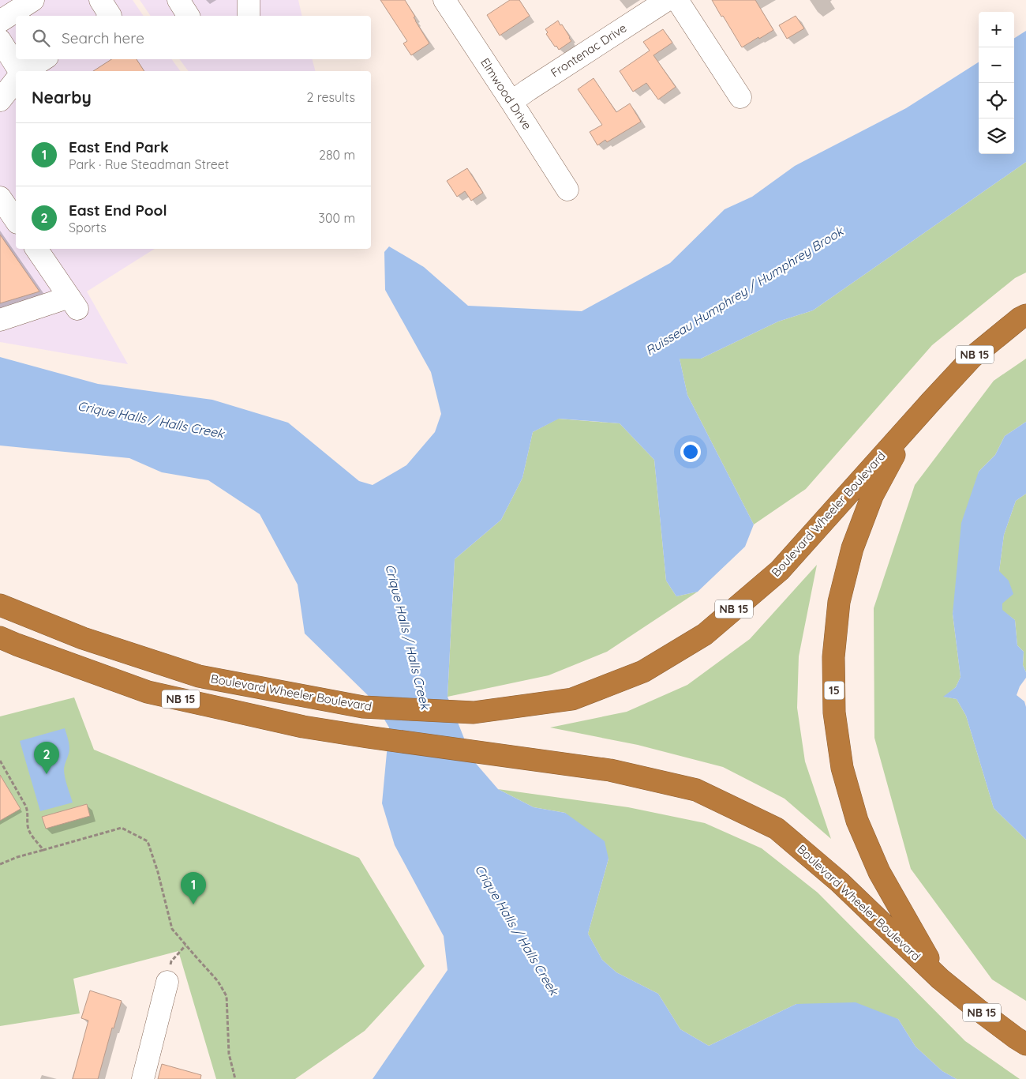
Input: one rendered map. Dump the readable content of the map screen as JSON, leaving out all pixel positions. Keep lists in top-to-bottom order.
{
  "streets": {
    "highway": ["NB 15", "Boulevard Wheeler Boulevard", "15"],
    "street": ["Frontenac Drive", "Elmwood Drive"]
  },
  "crossings": [
    ["Frontenac Drive", "Elmwood Drive"],
    ["NB 15", "Boulevard Wheeler Boulevard"],
    ["NB 15", "15"],
    ["Boulevard Wheeler Boulevard", "15"]
  ],
  "water": ["Ruisseau Humphrey / Humphrey Brook", "Crique Halls / Halls Creek"],
  "page": {
    "map_buttons": ["+", "−"],
    "search": "Search here",
    "heading": ["Nearby", "2 results"],
    "list": [
      {
        "mark": "1",
        "name": "East End Park",
        "note": "Park · Rue Steadman Street",
        "value": "280 m"
      },
      {
        "mark": "2",
        "name": "East End Pool",
        "note": "Sports",
        "value": "300 m"
      }
    ],
    "pins": ["2", "1"]
  }
}
